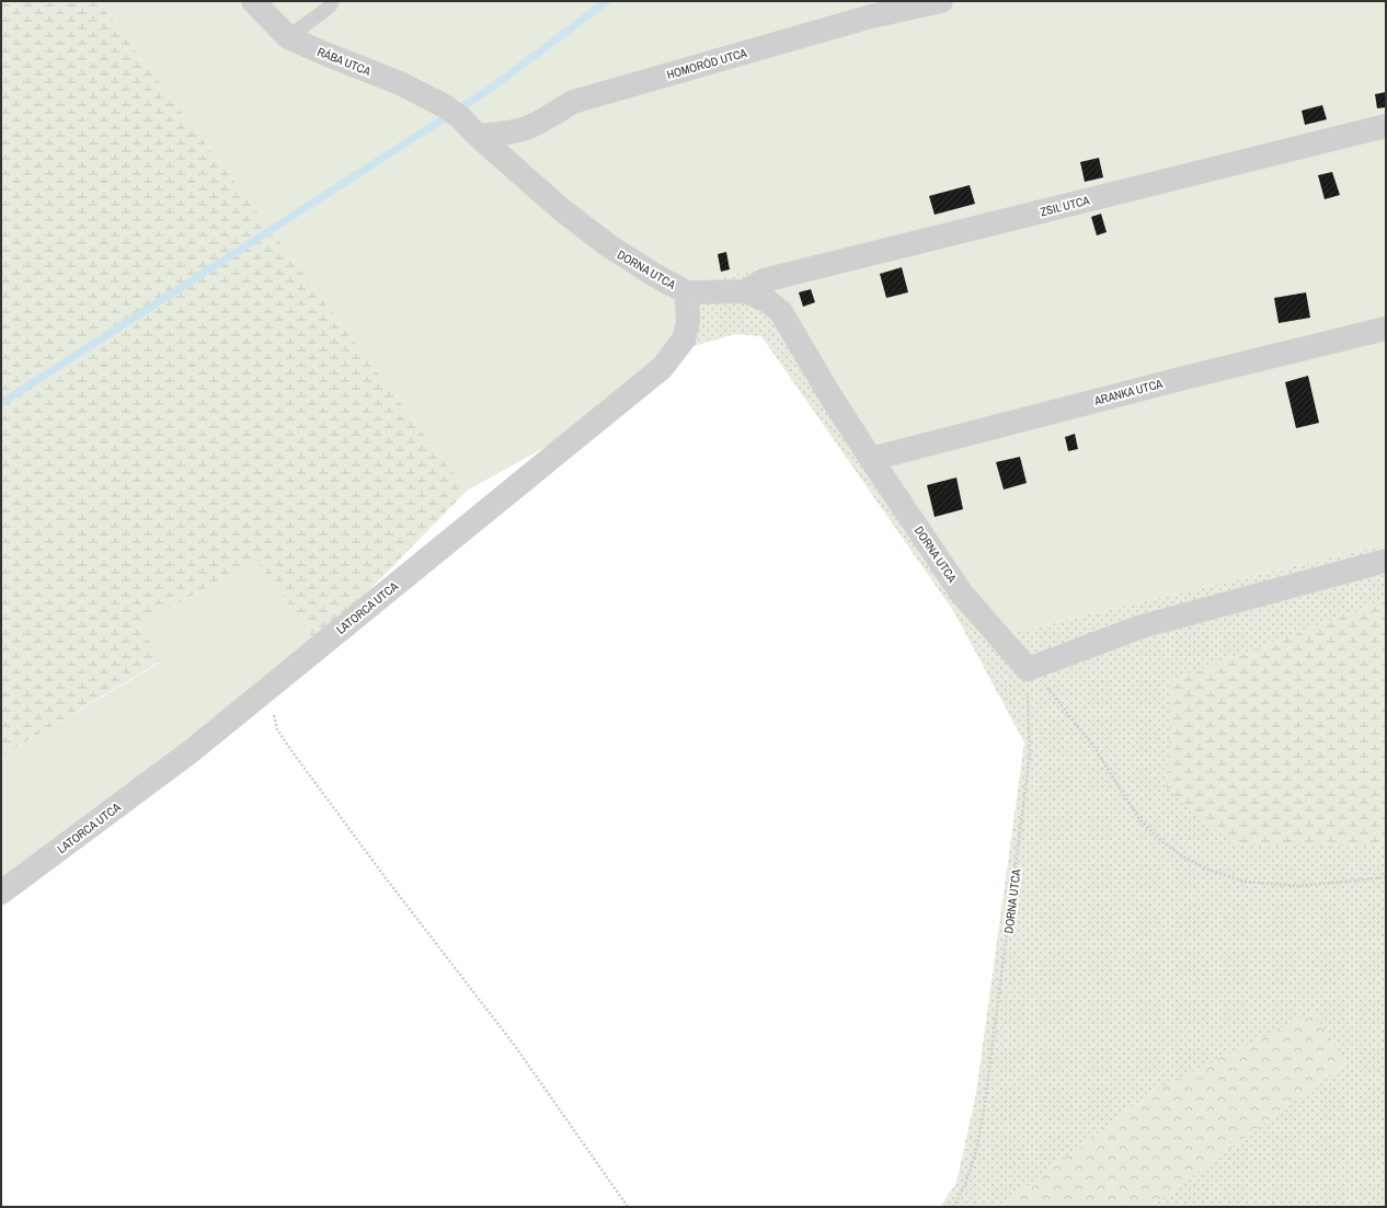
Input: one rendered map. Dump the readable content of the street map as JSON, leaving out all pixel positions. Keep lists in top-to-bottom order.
{
  "streets": {
    "street": [
      "RÁBA UTCA",
      "HOMORÓD UTCA",
      "ZSIL UTCA",
      "DORNA UTCA",
      "ARANKA UTCA",
      "LATORCA UTCA"
    ]
  },
  "crossings": [
    ["RÁBA UTCA", "HOMORÓD UTCA"],
    ["RÁBA UTCA", "DORNA UTCA"],
    ["HOMORÓD UTCA", "DORNA UTCA"],
    ["ZSIL UTCA", "DORNA UTCA"],
    ["DORNA UTCA", "ARANKA UTCA"],
    ["DORNA UTCA", "LATORCA UTCA"]
  ]
}
